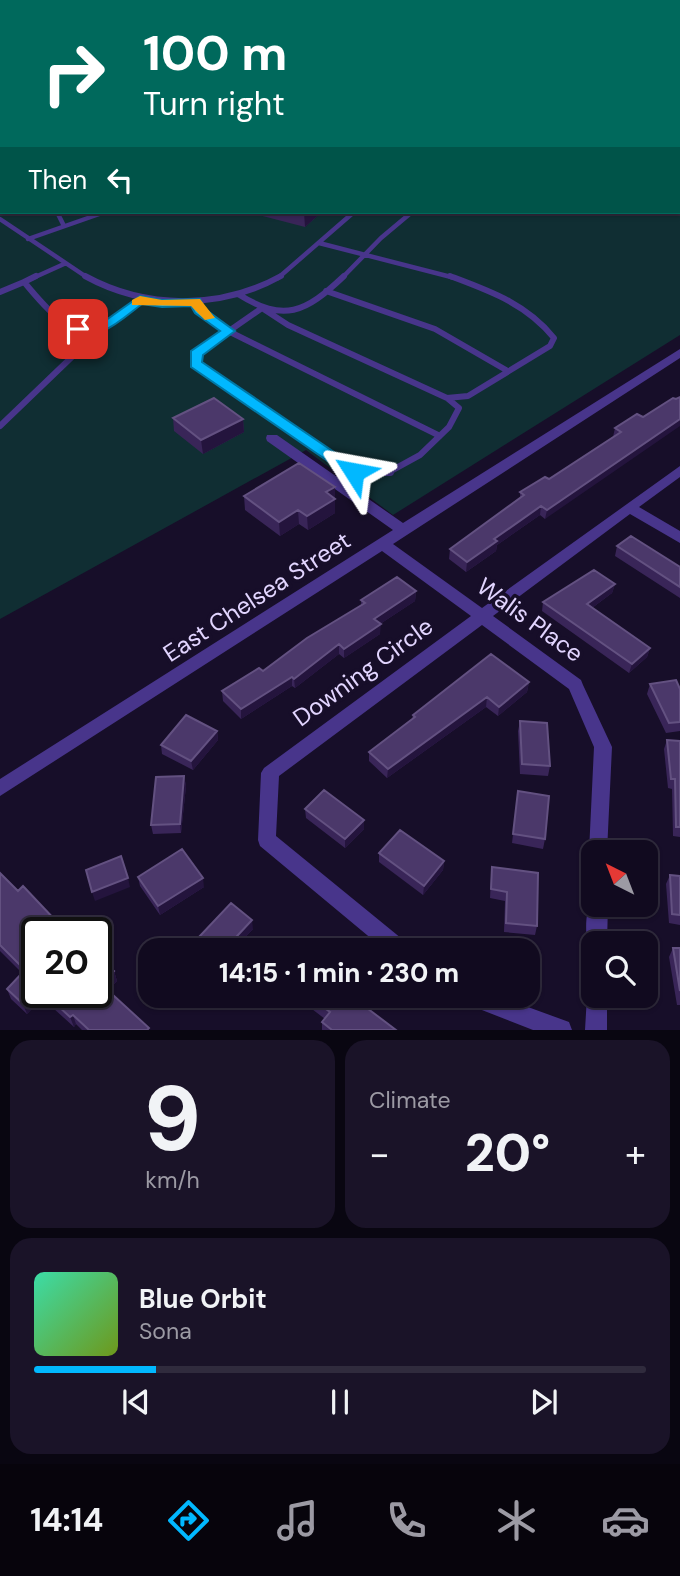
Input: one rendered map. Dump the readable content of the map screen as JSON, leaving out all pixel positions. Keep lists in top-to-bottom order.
{
  "streets": {
    "street": ["East Chelsea Street", "Walis Place", "Downing Circle"]
  },
  "crossings": [
    ["East Chelsea Street", "Walis Place"],
    ["Walis Place", "Downing Circle"]
  ],
  "north": "top left",
  "page": {
    "turn": ["100 m", "Turn right"],
    "then": "Then",
    "limit": "20",
    "trip": "14:15 · 1 min · 230 m",
    "tile": [
      ["9", "km/h"],
      "Climate"
    ],
    "heat": ["−", "20°", "+"],
    "song": ["Blue Orbit", "Sona"],
    "tabs": "14:14"
  }
}
